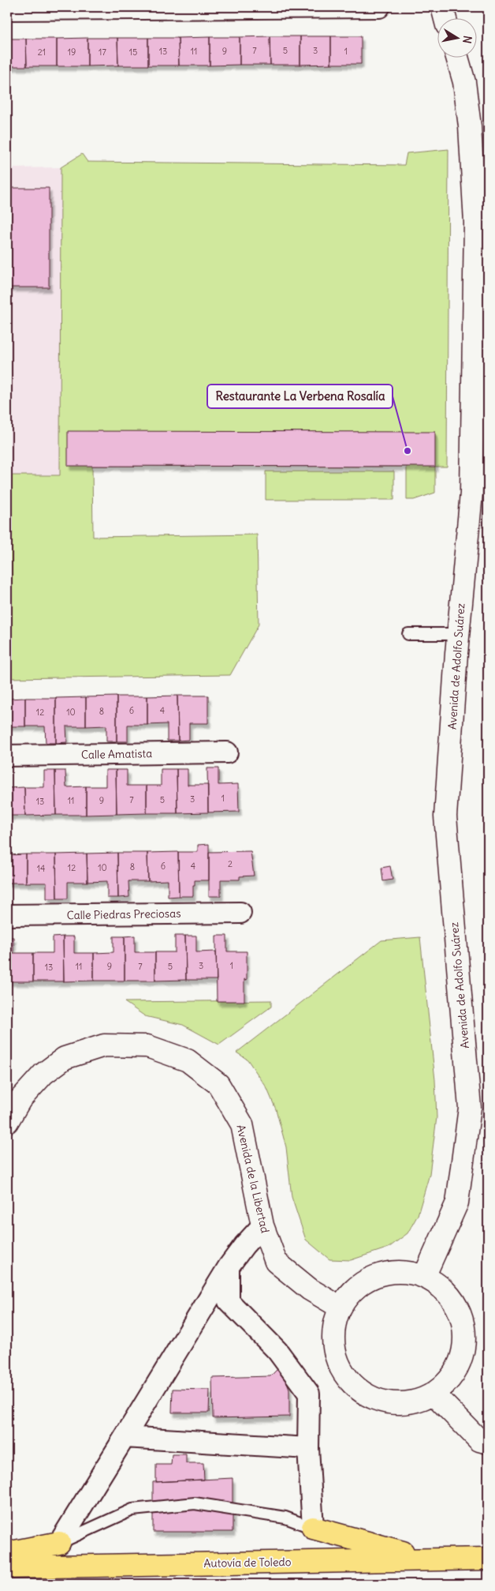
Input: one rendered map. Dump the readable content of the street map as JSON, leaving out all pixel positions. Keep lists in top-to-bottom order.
{
  "streets": {
    "highway": ["Autovía de Toledo"],
    "street": [
      "Avenida de Adolfo Suárez",
      "Calle Amatista",
      "Calle Piedras Preciosas",
      "Avenida de la Libertad"
    ]
  },
  "crossings": [
    ["Avenida de Adolfo Suárez", "Avenida de la Libertad"]
  ],
  "places": ["Restaurante La Verbena Rosalía"],
  "house_numbers": [
    "7",
    "5",
    "3",
    "13",
    "11",
    "9",
    "1",
    "21",
    "19",
    "17",
    "15",
    "6",
    "4",
    "8",
    "12",
    "10",
    "1",
    "3",
    "7",
    "5",
    "11",
    "9",
    "13",
    "2",
    "6",
    "4",
    "8",
    "12",
    "10",
    "14",
    "3",
    "1",
    "11",
    "9",
    "7",
    "5",
    "13"
  ],
  "north": "right"
}
